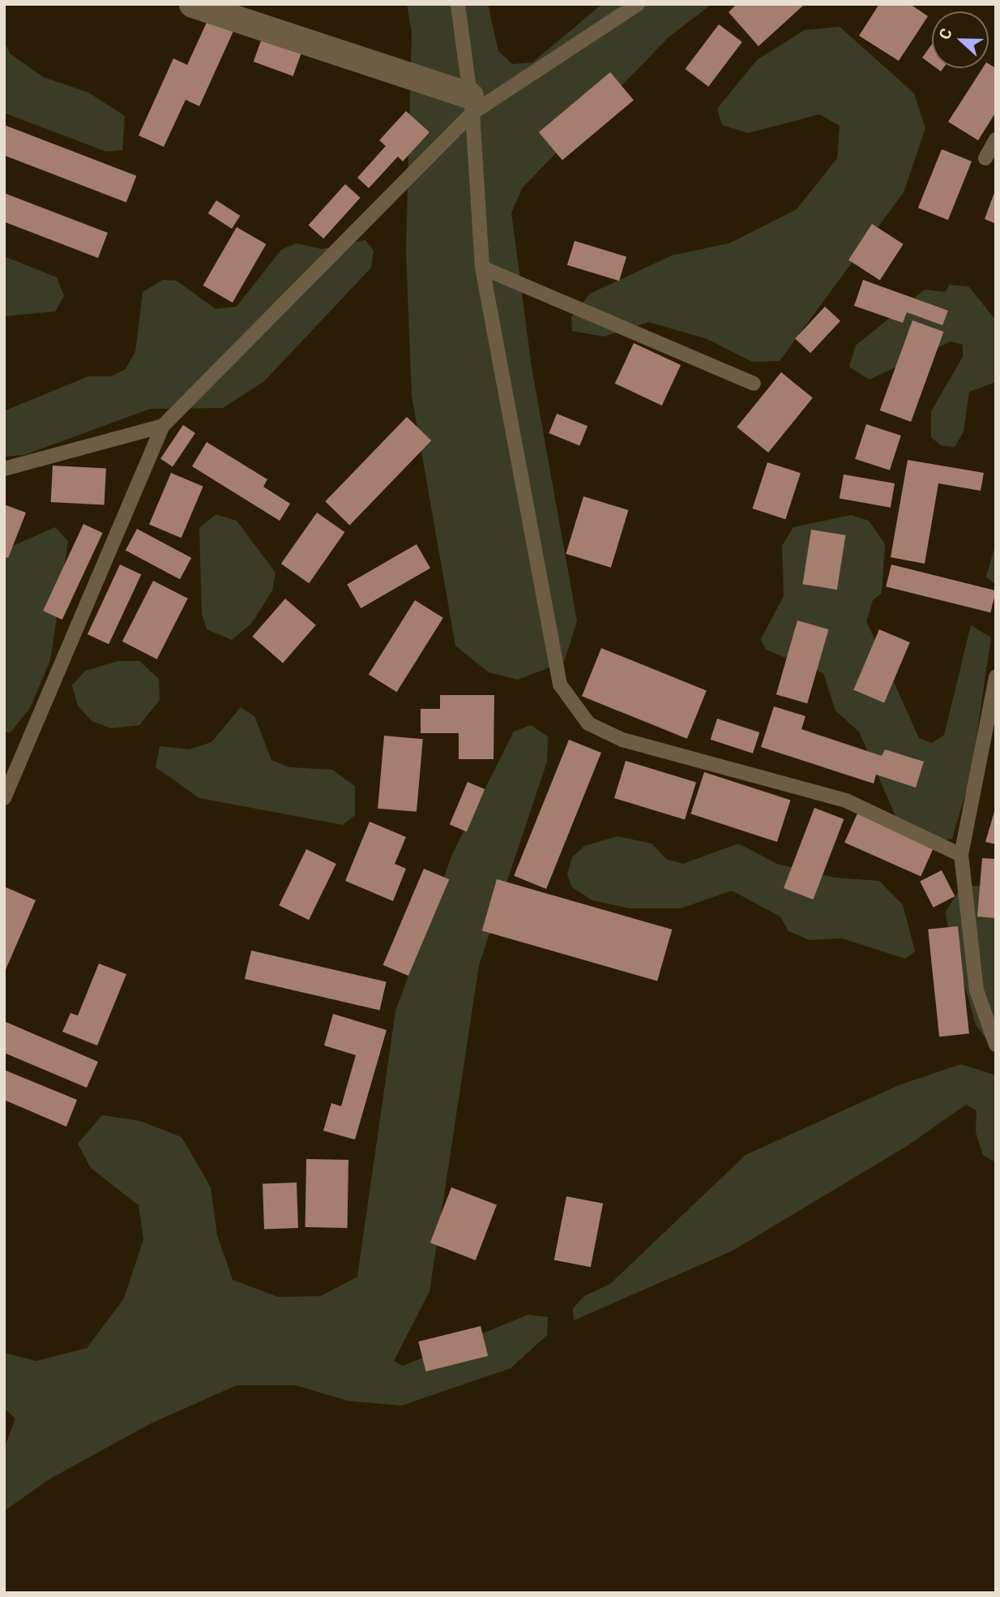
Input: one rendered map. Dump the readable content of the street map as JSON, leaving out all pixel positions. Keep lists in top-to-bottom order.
{
  "north": "left"
}
